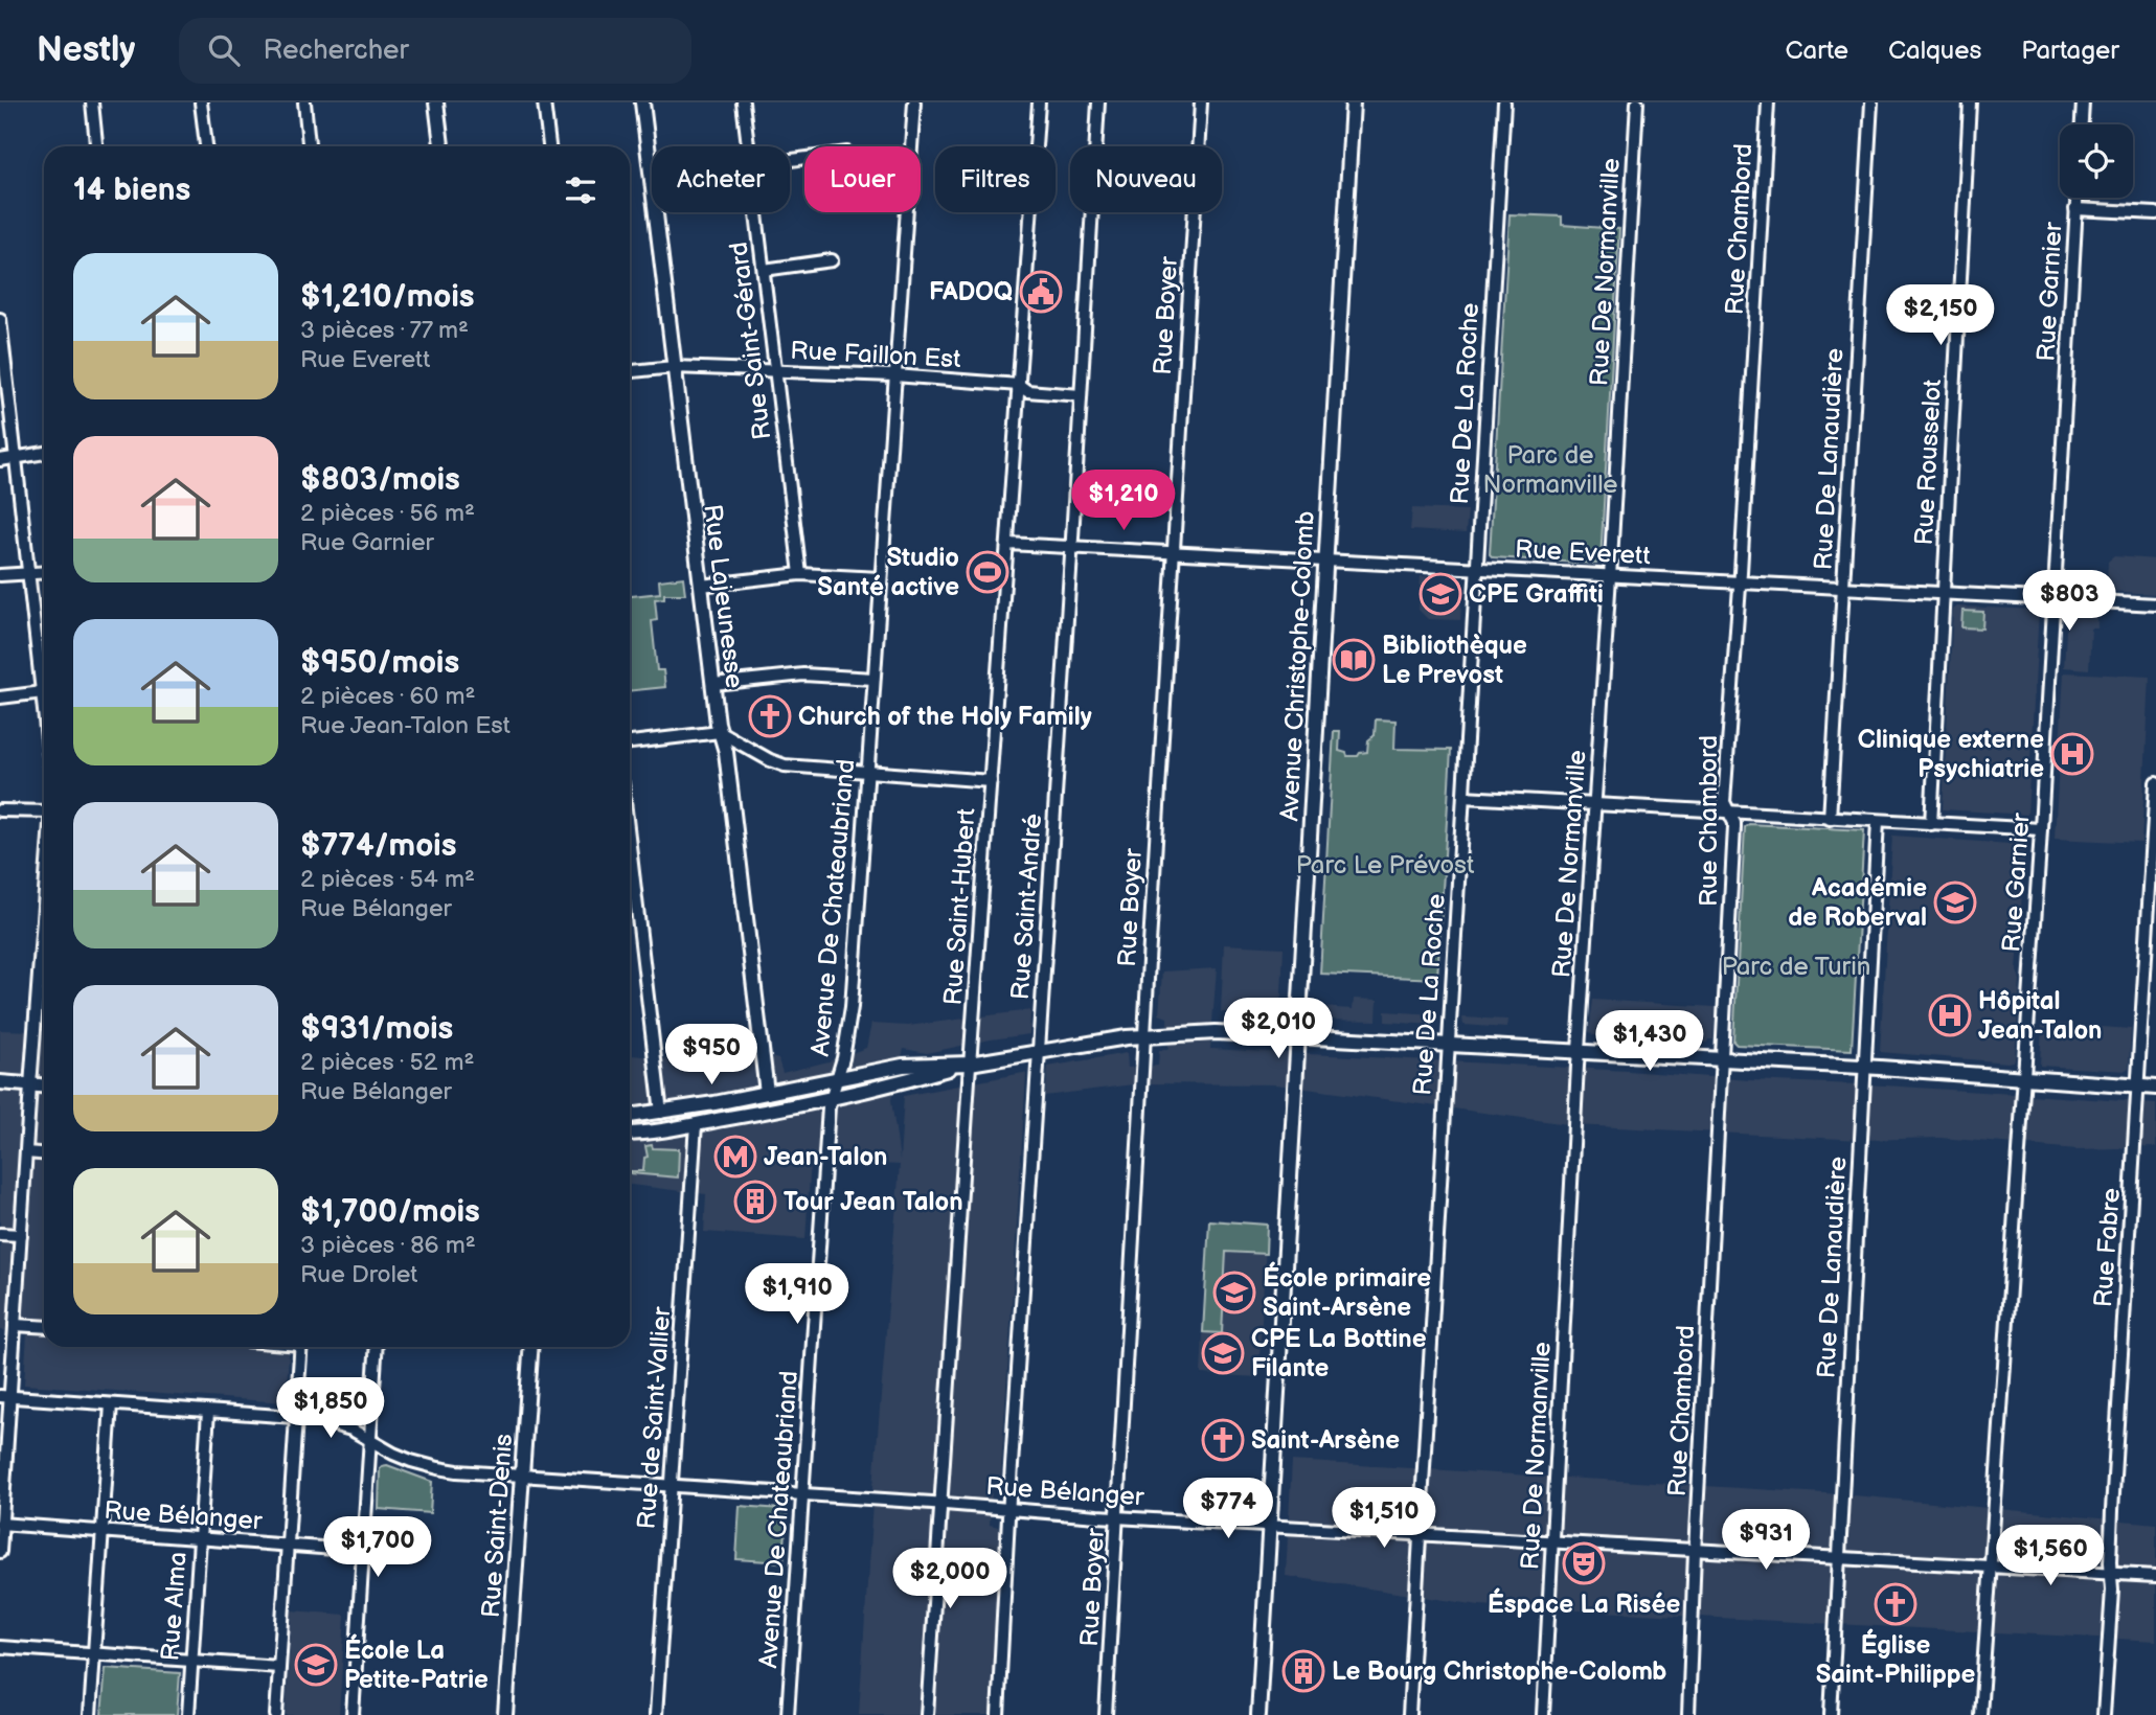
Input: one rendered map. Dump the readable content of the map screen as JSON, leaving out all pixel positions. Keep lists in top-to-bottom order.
{
  "streets": {
    "main road": ["Rue Lajeunesse", "Avenue Christophe-Colomb", "Rue Saint-Denis"],
    "street": [
      "Rue Chambord",
      "Rue De Normanville",
      "Rue Garnier",
      "Rue Boyer",
      "Rue Saint-Gérard",
      "Rue Faillon Est",
      "Rue De La Roche",
      "Rue De Lanaudière",
      "Rue Rousselot",
      "Rue Everett",
      "Rue Saint-Hubert",
      "Rue Saint-André",
      "Avenue De Chateaubriand",
      "Rue Fabre",
      "Rue de Saint-Vallier",
      "Rue Bélanger",
      "Rue Alma"
    ]
  },
  "crossings": [
    ["Rue Chambord", "Rue Everett"],
    ["Rue Chambord", "Rue Bélanger"],
    ["Rue De Normanville", "Rue Everett"],
    ["Rue De Normanville", "Rue Bélanger"],
    ["Rue Garnier", "Rue Everett"],
    ["Rue Garnier", "Rue Bélanger"],
    ["Rue Boyer", "Rue Everett"],
    ["Rue Boyer", "Rue Bélanger"],
    ["Rue Saint-Gérard", "Rue Faillon Est"],
    ["Rue Faillon Est", "Rue Lajeunesse"],
    ["Rue Faillon Est", "Rue Saint-Hubert"],
    ["Rue Faillon Est", "Rue Saint-André"],
    ["Rue Faillon Est", "Avenue De Chateaubriand"],
    ["Rue De La Roche", "Rue Everett"],
    ["Rue De La Roche", "Rue Bélanger"],
    ["Rue De Lanaudière", "Rue Everett"],
    ["Rue De Lanaudière", "Rue Bélanger"],
    ["Rue Rousselot", "Rue Everett"],
    ["Rue Everett", "Avenue Christophe-Colomb"],
    ["Rue Everett", "Rue Saint-Hubert"],
    ["Rue Everett", "Rue Saint-André"],
    ["Avenue Christophe-Colomb", "Rue Bélanger"],
    ["Rue Saint-Hubert", "Rue Bélanger"],
    ["Rue Saint-André", "Rue Bélanger"],
    ["Avenue De Chateaubriand", "Rue Bélanger"],
    ["Rue Fabre", "Rue Bélanger"],
    ["Rue de Saint-Vallier", "Rue Bélanger"],
    ["Rue Bélanger", "Rue Saint-Denis"],
    ["Rue Bélanger", "Rue Alma"]
  ],
  "parks": ["Parc de Normanville", "Parc Le Prévost", "Parc de Turin"],
  "places": {
    "public building": ["FADOQ"],
    "sports": ["Studio Santé active"],
    "school or university": [
      "CPE Graffiti",
      "Académie de Roberval",
      "École primaire Saint-Arsène",
      "CPE La Bottine Filante",
      "École La Petite-Patrie"
    ],
    "library": ["Bibliothèque Le Prevost"],
    "church": ["Church of the Holy Family", "Saint-Arsène", "Église Saint-Philippe"],
    "hospital": ["Clinique externe Psychiatrie", "Hôpital Jean-Talon"],
    "metro station": ["Jean-Talon"],
    "building": ["Tour Jean Talon", "Le Bourg Christophe-Colomb"],
    "theatre": ["Éspace La Risée"]
  },
  "page": {
    "header": "Nestly",
    "search": "Rechercher",
    "nav": ["Carte", "Calques", "Partager"],
    "chip": [
      "Acheter",
      "Louer",
      "Filtres",
      "Nouveau"
    ],
    "heading": "14 biens",
    "list": [
      {
        "name": "$1,210/mois",
        "note": "3 pièces · 77 m² · Rue Everett"
      },
      {
        "name": "$803/mois",
        "note": "2 pièces · 56 m² · Rue Garnier"
      },
      {
        "name": "$950/mois",
        "note": "2 pièces · 60 m² · Rue Jean-Talon Est"
      },
      {
        "name": "$774/mois",
        "note": "2 pièces · 54 m² · Rue Bélanger"
      },
      {
        "name": "$931/mois",
        "note": "2 pièces · 52 m² · Rue Bélanger"
      },
      {
        "name": "$1,700/mois",
        "note": "3 pièces · 86 m² · Rue Drolet"
      }
    ],
    "price": [
      "$2,150",
      "$1,210",
      "$803",
      "$2,010",
      "$1,430",
      "$950",
      "$1,910",
      "$1,850",
      "$774",
      "$1,510",
      "$931",
      "$1,700",
      "$1,560",
      "$2,000"
    ]
  }
}
